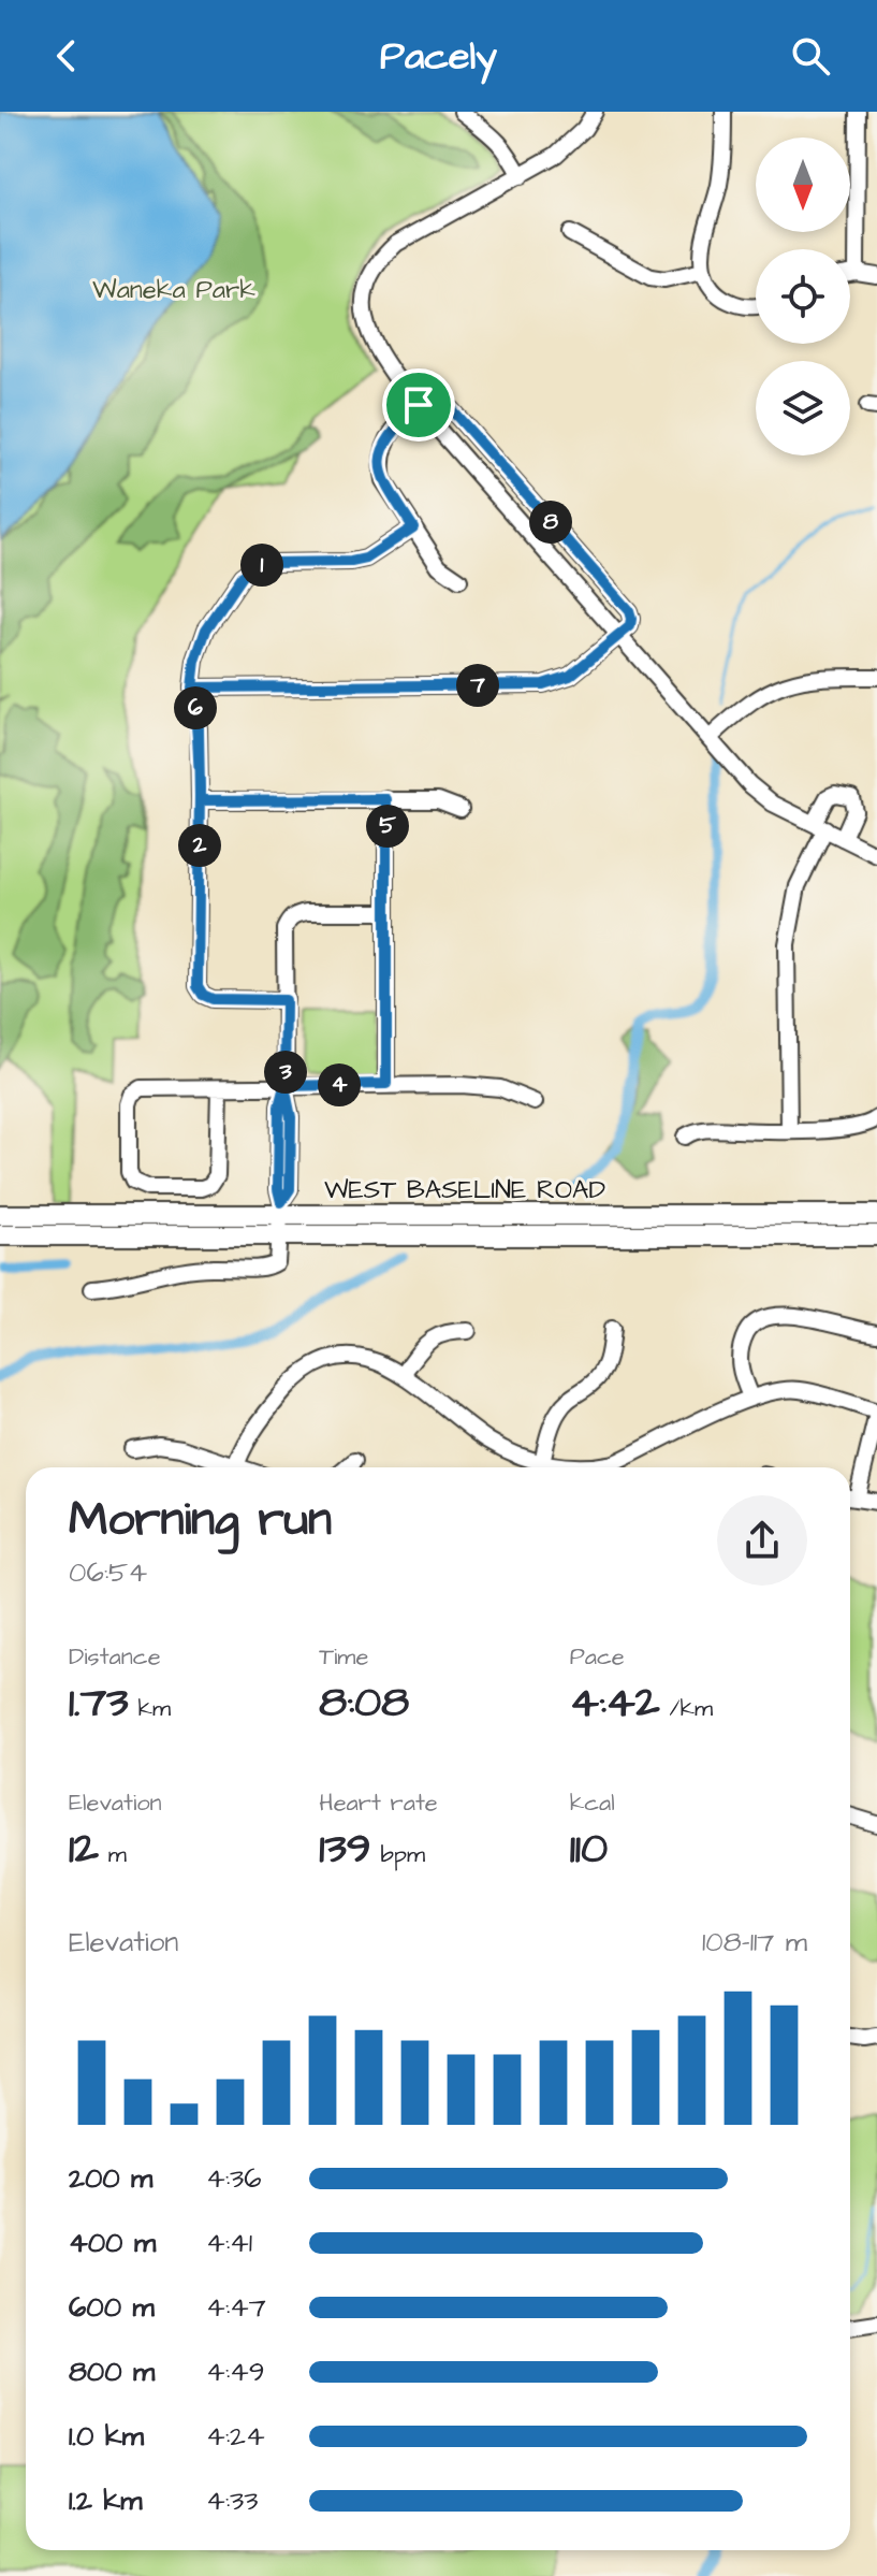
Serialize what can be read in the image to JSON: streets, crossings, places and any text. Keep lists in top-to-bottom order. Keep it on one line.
{"streets":{"main road":["WEST BASELINE ROAD"]},"parks":["Waneka Park"],"north":"bottom","page":{"header":"Pacely","pins":["8","1","7","6","5","2","3","4"],"heading":["Morning run","06:54"],"stats":[["Distance","1.73 km"],["Time","8:08"],["Pace","4:42 /km"],["Elevation","12 m"],["Heart rate","139 bpm"],["kcal","110"]],"chart":["Elevation","108–117 m"],"list":[{"name":"200 m","note":"4:36"},{"name":"400 m","note":"4:41"},{"name":"600 m","note":"4:47"},{"name":"800 m","note":"4:49"},{"name":"1.0 km","note":"4:24"},{"name":"1.2 km","note":"4:33"}]}}
